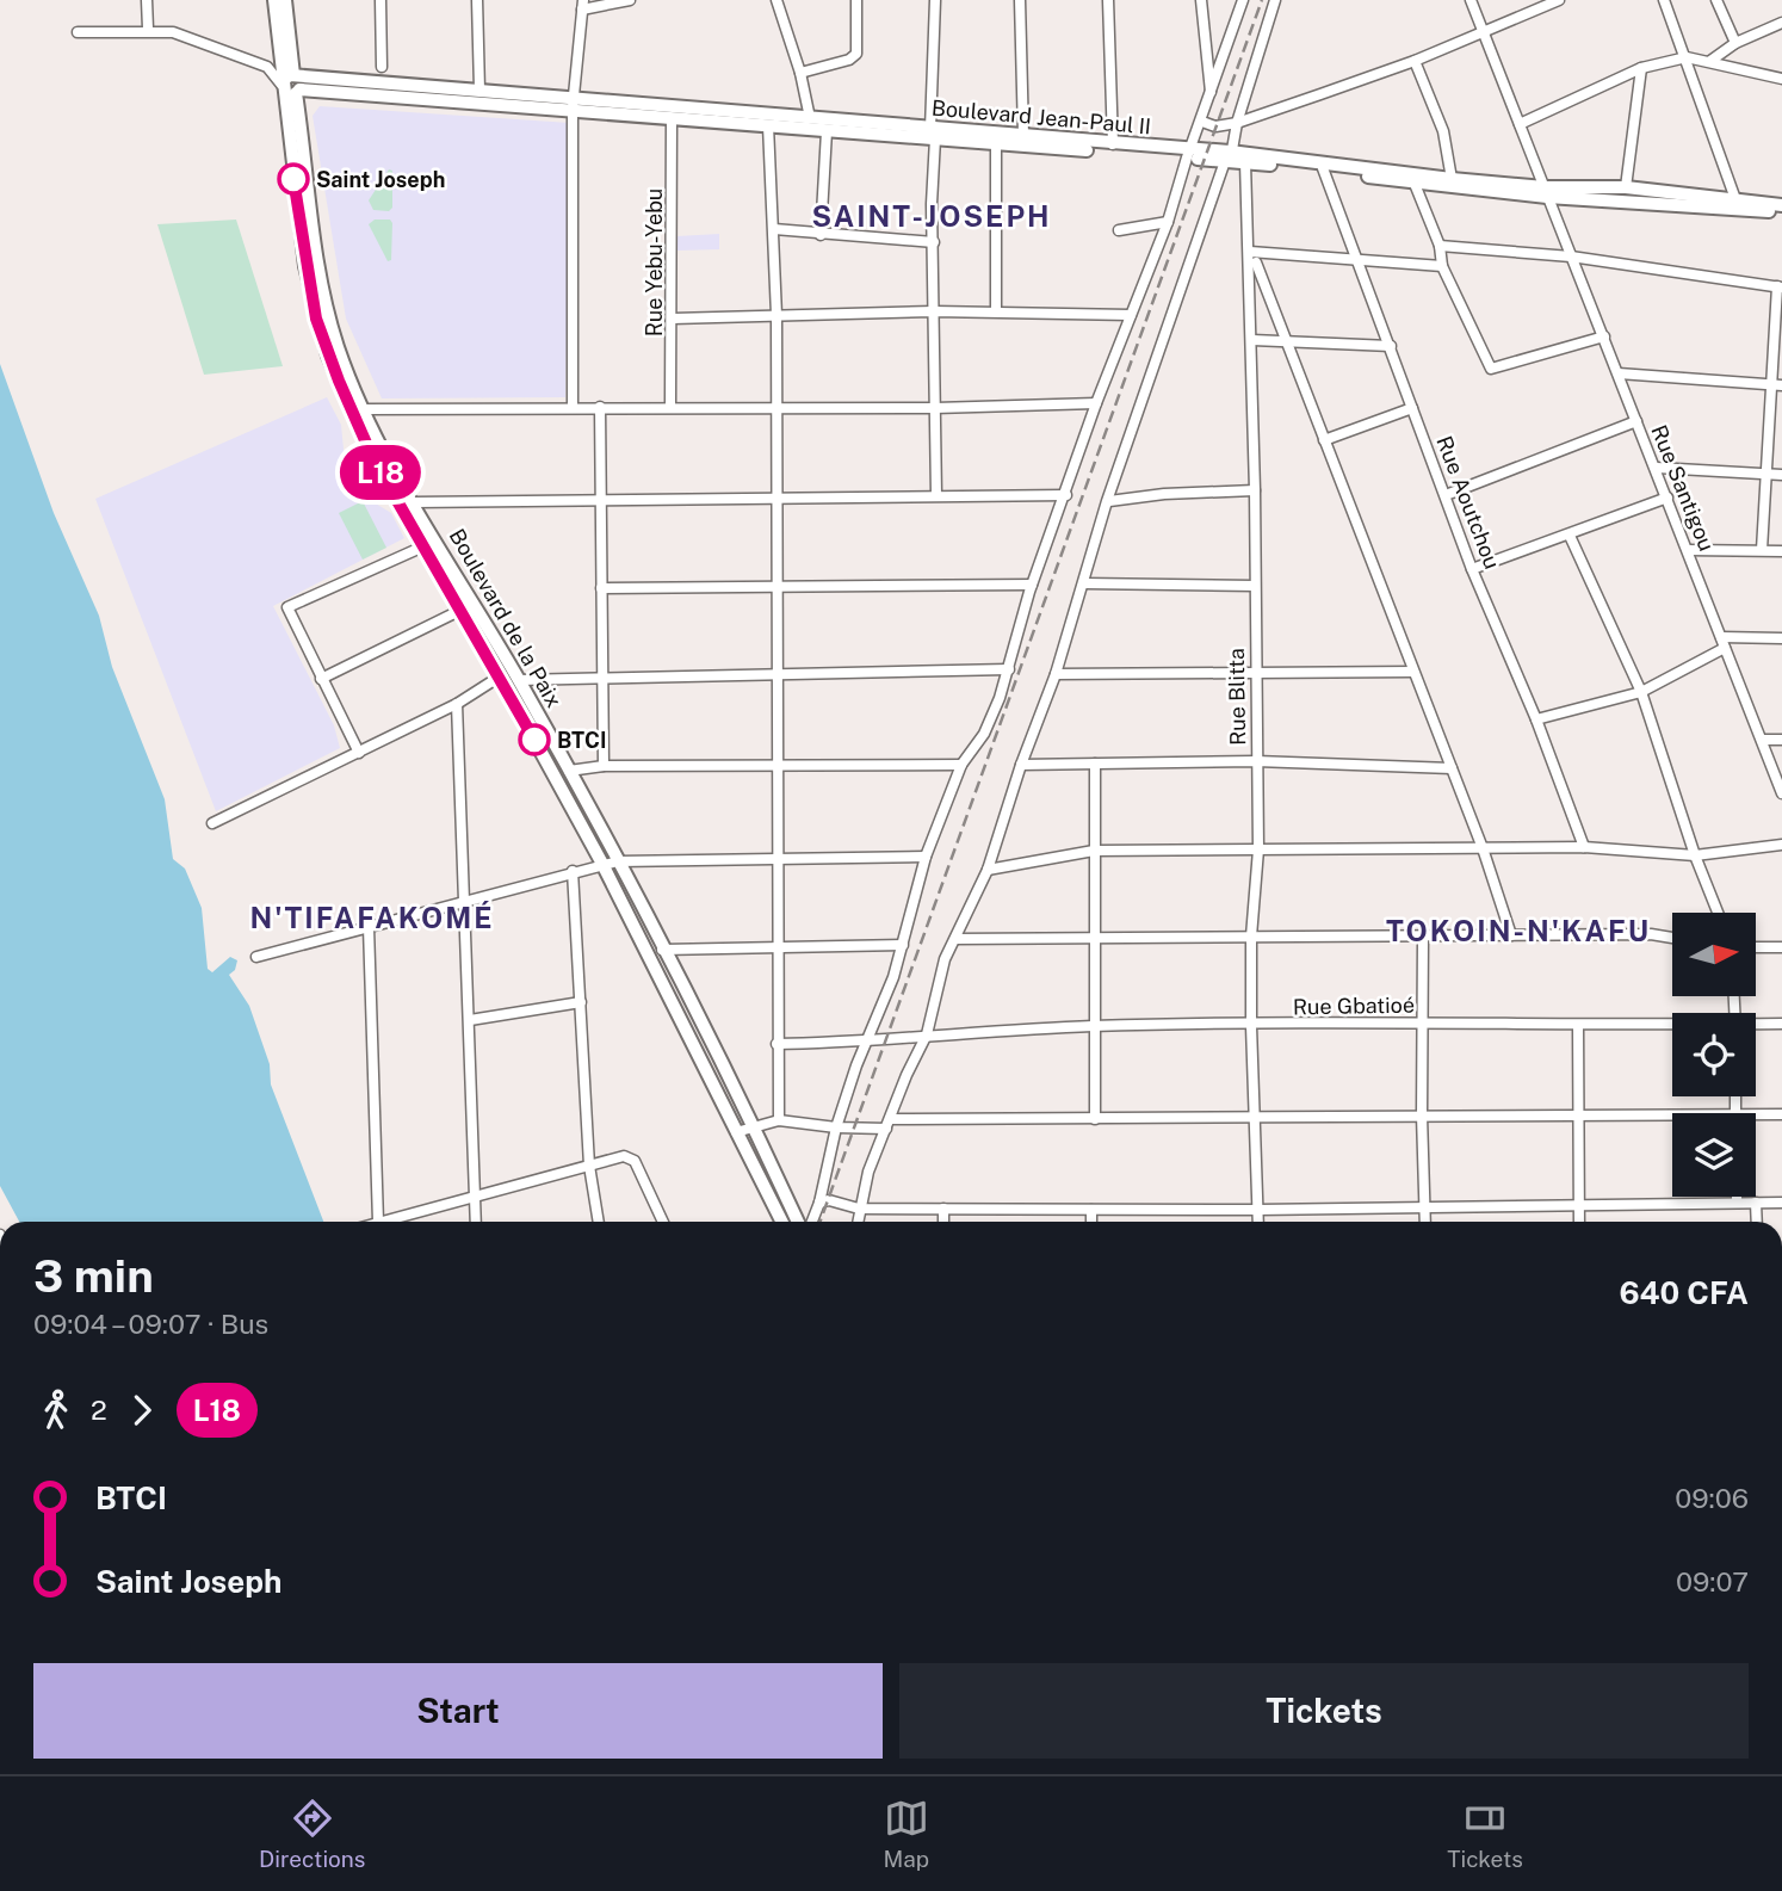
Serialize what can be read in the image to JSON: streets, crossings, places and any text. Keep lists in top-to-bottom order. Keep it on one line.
{"streets":{"main road":["Boulevard Jean-Paul II","Boulevard de la Paix"],"street":["Rue Yebu-Yebu","Rue Santigou","Rue Aoutchou","Rue Blitta","Rue Gbatioé"]},"crossings":[["Boulevard Jean-Paul II","Rue Yebu-Yebu"],["Boulevard Jean-Paul II","Rue Santigou"],["Boulevard Jean-Paul II","Rue Aoutchou"],["Boulevard Jean-Paul II","Boulevard de la Paix"],["Boulevard Jean-Paul II","Rue Blitta"],["Rue Blitta","Rue Gbatioé"]],"districts":["SAINT-JOSEPH","N'TIFAFAKOMÉ","TOKOIN-N'KAFU"],"places":["Saint Joseph","BTCI"],"lines":["bus line L18"],"north":"right","page":{"on_map":"L18","heading":["3 min","09:04 – 09:07 · Bus","640 CFA"],"legs":["2","L18"],"list":[{"name":"BTCI","value":"09:06"},{"name":"Saint Joseph","value":"09:07"}],"buttons":["Start","Tickets"],"tabs":["Directions","Map","Tickets"]}}
